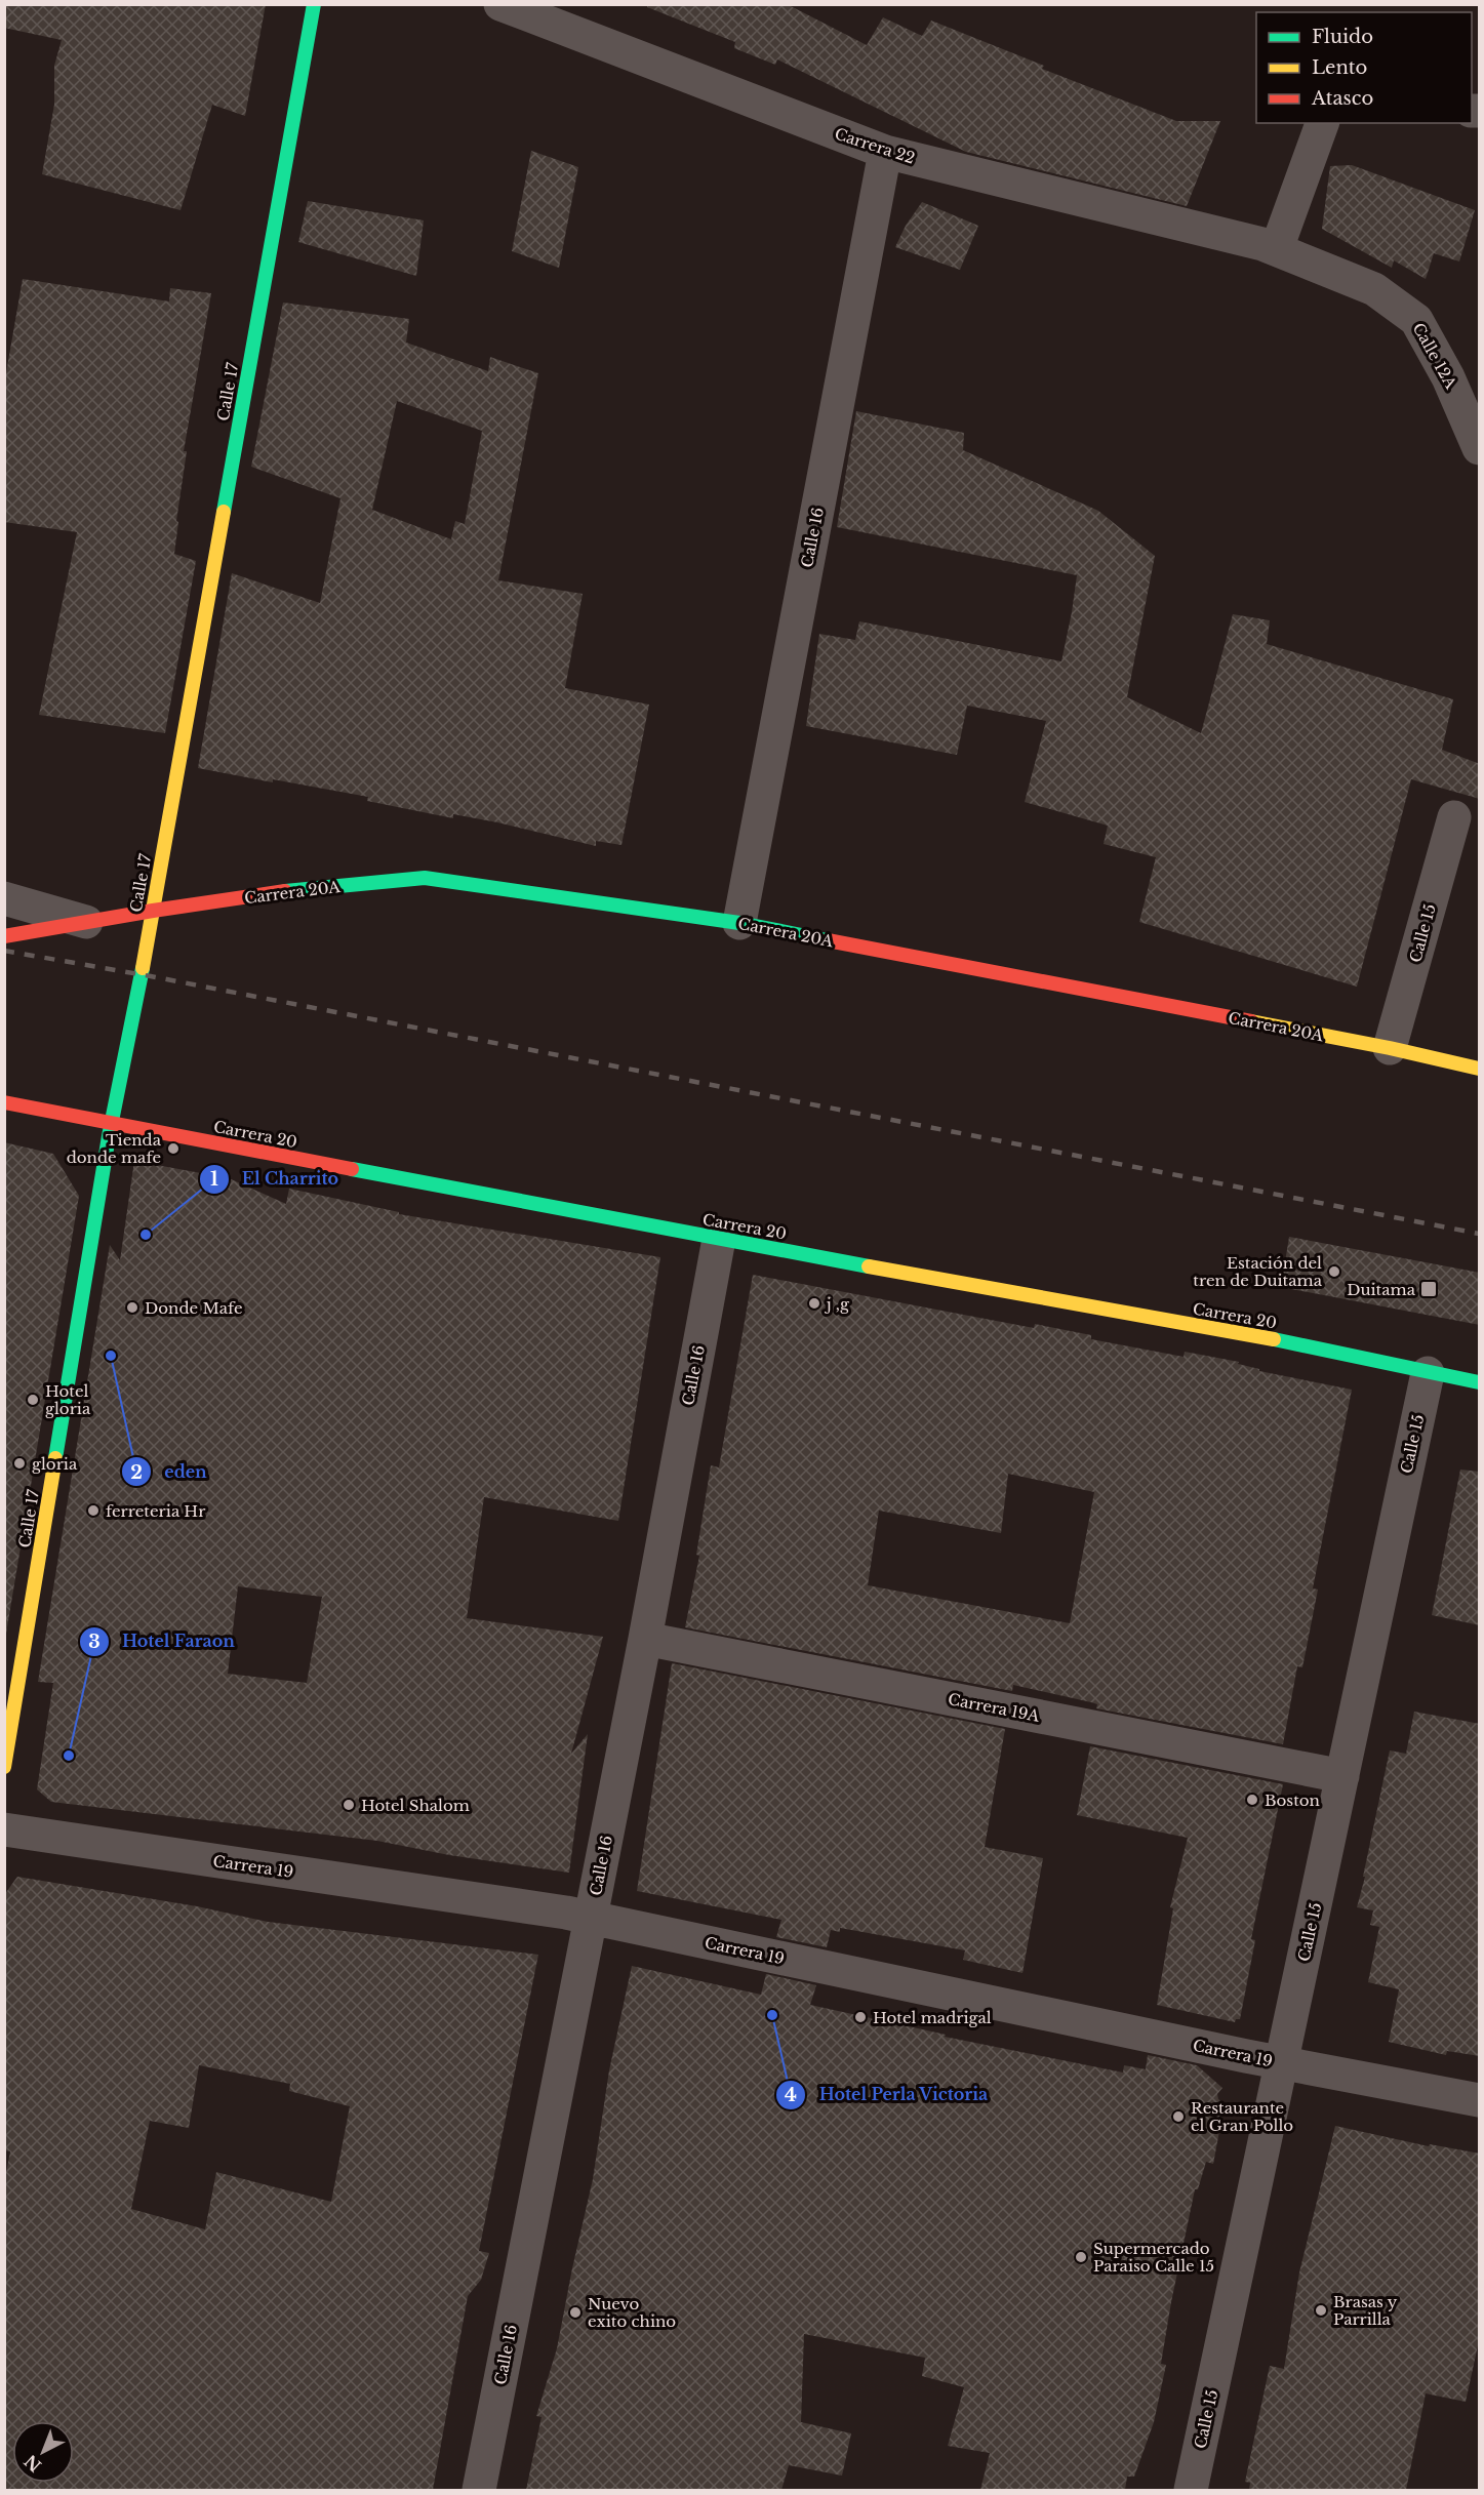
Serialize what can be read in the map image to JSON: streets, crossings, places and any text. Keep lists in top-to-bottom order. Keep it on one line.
{"streets":{"street":["Carrera 22","Calle 12A","Calle 17","Calle 16","Carrera 20A","Calle 15","Carrera 20","Carrera 19A","Carrera 19"]},"crossings":[["Carrera 22","Calle 12A"],["Carrera 22","Calle 16"],["Calle 17","Carrera 20A"],["Calle 17","Carrera 20"],["Calle 16","Carrera 20A"],["Calle 16","Carrera 20"],["Calle 16","Carrera 19A"],["Calle 16","Carrera 19"],["Carrera 20A","Calle 15"],["Calle 15","Carrera 20"],["Calle 15","Carrera 19A"],["Calle 15","Carrera 19"]],"places":{"other":["Tienda donde mafe","El Charrito","Estación del tren de Duitama","j ,g","Donde Mafe","eden","Hotel gloria","gloria","ferreteria Hr","Hotel Faraon","Boston","Hotel Shalom","Hotel Perla Victoria","Hotel madrigal","Restaurante el Gran Pollo","Supermercado Paraiso Calle 15","Brasas y Parrilla","Nuevo exito chino"],"transit":["Duitama"]},"legend":["Fluido","Lento","Atasco"],"north":"bottom left"}
